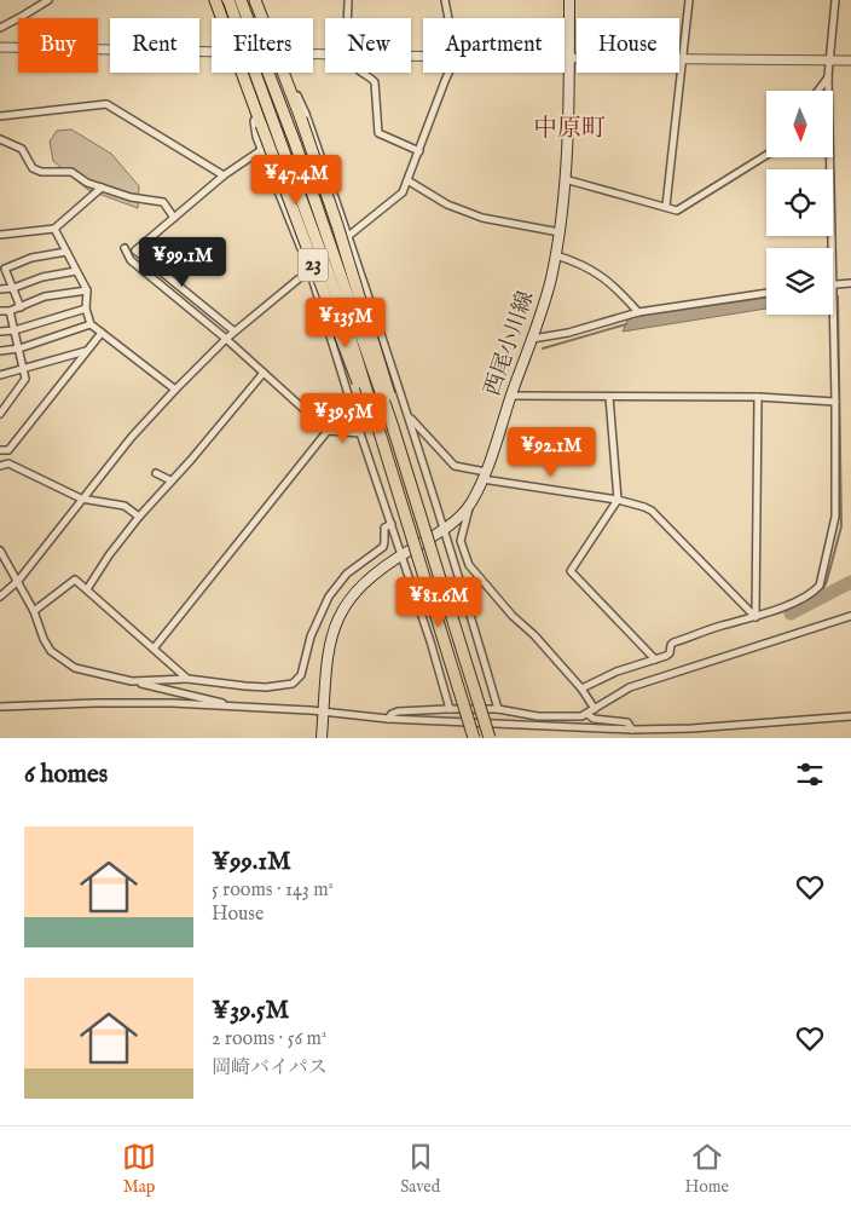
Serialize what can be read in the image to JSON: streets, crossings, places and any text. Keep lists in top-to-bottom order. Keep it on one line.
{"streets":{"highway":["23"],"main road":["西尾小川線"]},"districts":["中原町"],"north":"bottom","page":{"chip":["Buy","Rent","Filters","New","Apartment","House"],"price":["¥47.4M","¥99.1M","¥135M","¥39.5M","¥92.1M","¥81.6M"],"heading":"6 homes","list":[{"name":"¥99.1M","note":"5 rooms · 143 m² · House"},{"name":"¥39.5M","note":"2 rooms · 56 m² · 岡崎バイパス"}],"tabs":["Map","Saved","Home"]}}
